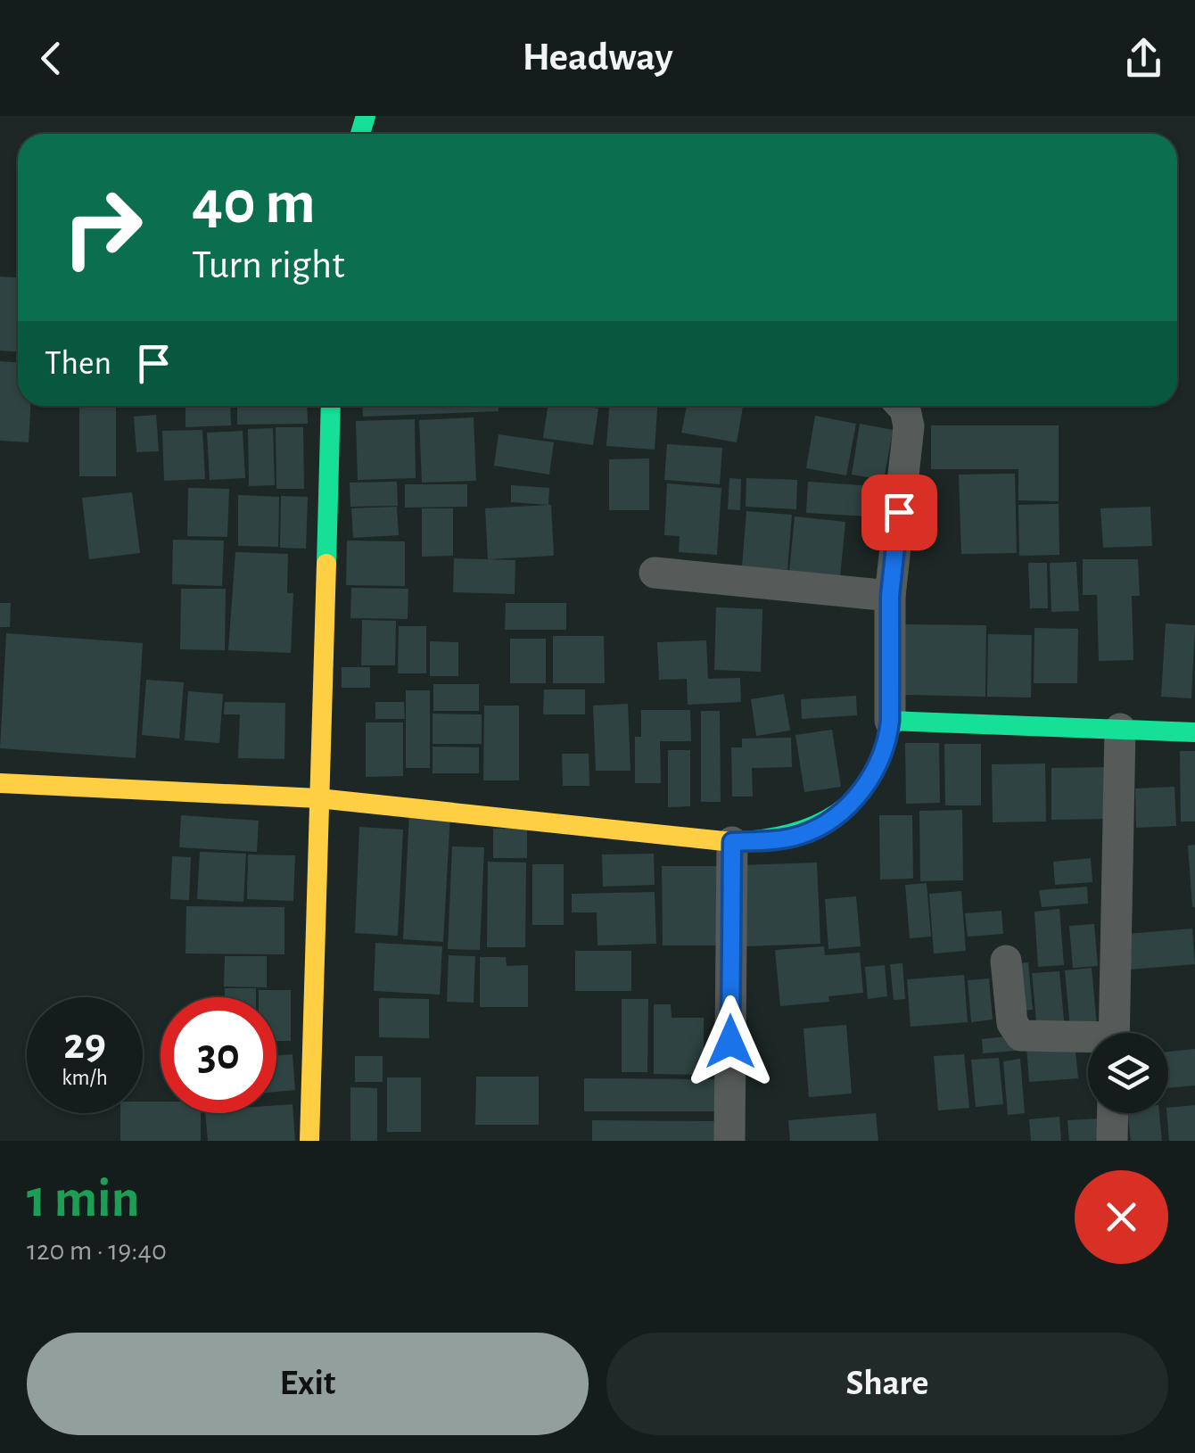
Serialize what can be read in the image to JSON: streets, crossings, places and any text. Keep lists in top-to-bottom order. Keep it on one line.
{"page":{"header":"Headway","turn":["40 m","Turn right"],"then":"Then","speed":"29 km/h","limit":"30","heading":["1 min","120 m · 19:40"],"buttons":["Exit","Share"]}}
